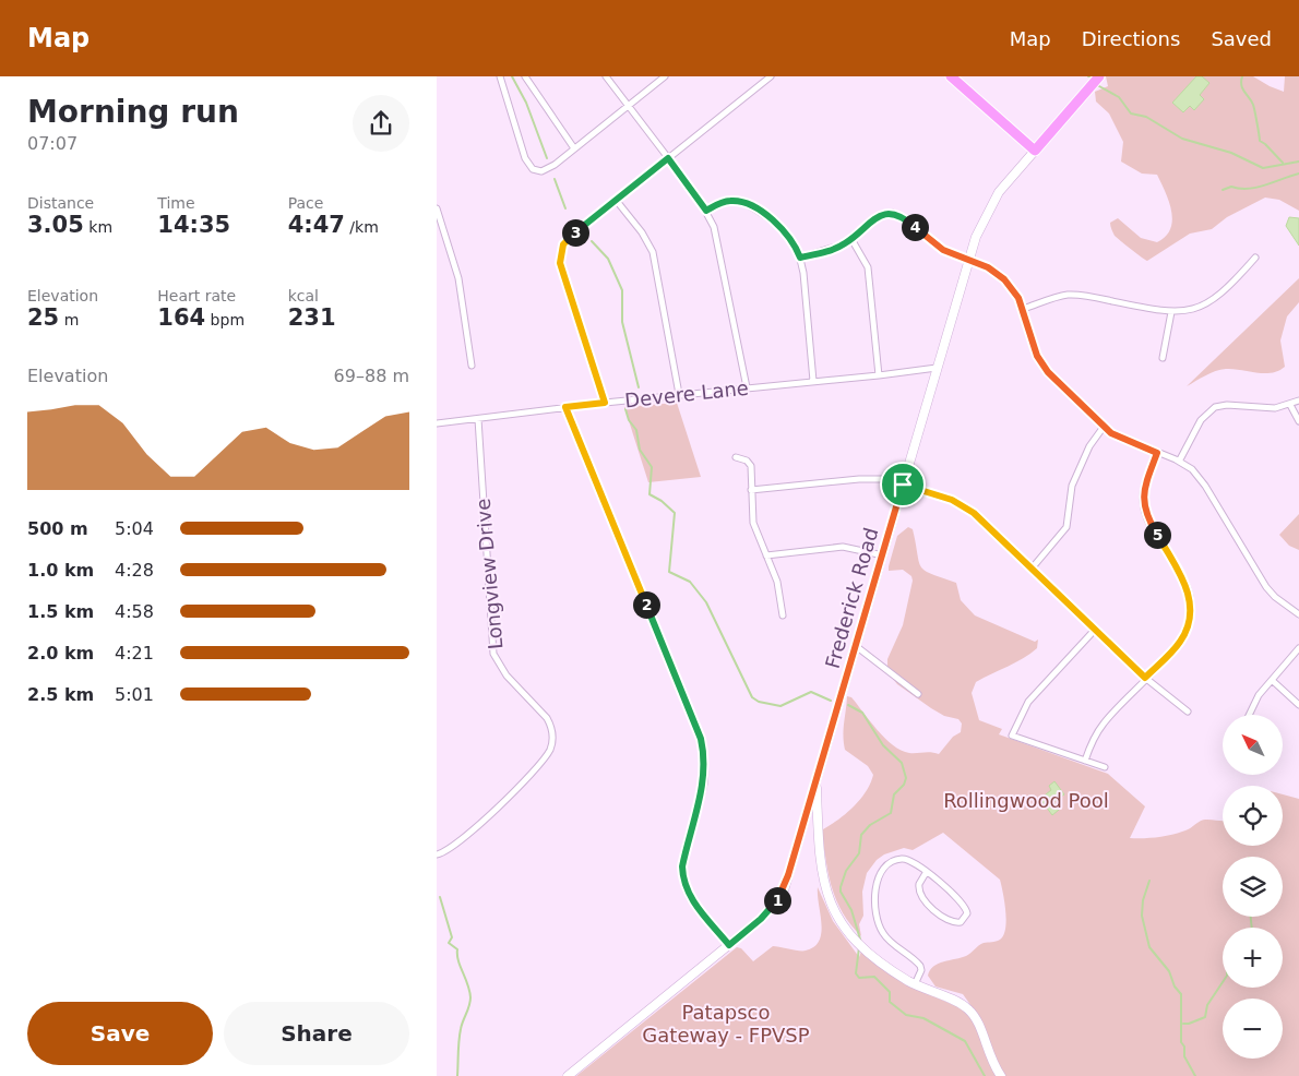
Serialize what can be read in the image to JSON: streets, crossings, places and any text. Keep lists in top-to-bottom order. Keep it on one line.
{"streets":{"main road":["Frederick Road"],"street":["Devere Lane","Longview Drive"]},"crossings":[["Devere Lane","Longview Drive"],["Devere Lane","Frederick Road"]],"parks":["Rollingwood Pool","Patapsco Gateway - FPVSP"],"north":"top left","page":{"header":"Map","nav":["Map","Directions","Saved"],"heading":["Morning run","07:07"],"stats":[["Distance","3.05 km"],["Time","14:35"],["Pace","4:47 /km"],["Elevation","25 m"],["Heart rate","164 bpm"],["kcal","231"]],"pins":["4","3","5","2","1"],"chart":["Elevation","69–88 m"],"list":[{"name":"500 m","note":"5:04"},{"name":"1.0 km","note":"4:28"},{"name":"1.5 km","note":"4:58"},{"name":"2.0 km","note":"4:21"},{"name":"2.5 km","note":"5:01"}],"map_buttons":["+","−"],"buttons":["Save","Share"]}}
